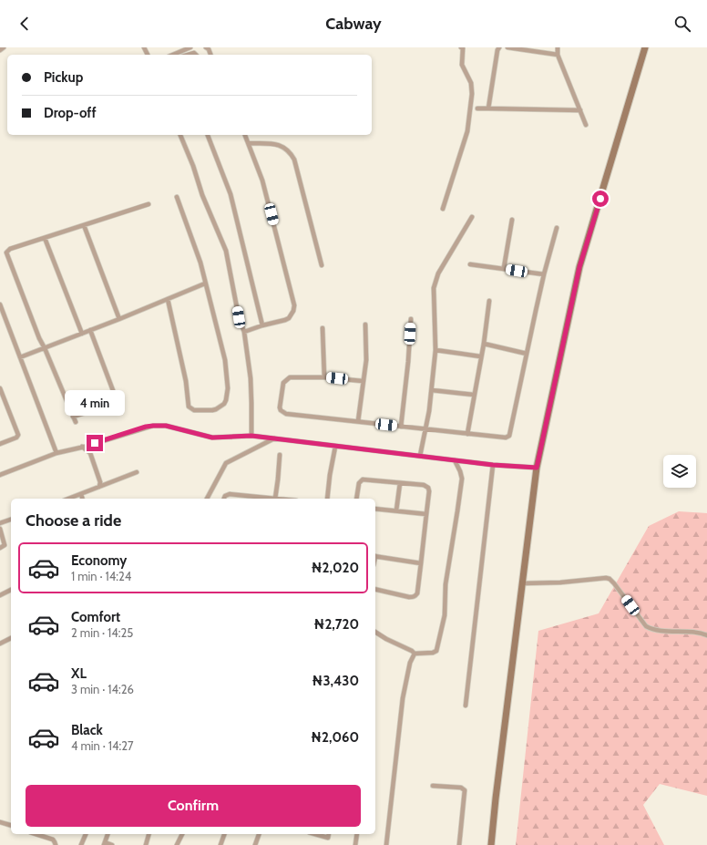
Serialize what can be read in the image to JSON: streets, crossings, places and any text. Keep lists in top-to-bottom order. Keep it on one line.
{"page":{"header":"Cabway","banner":["Pickup","Drop-off"],"bubble":"4 min","heading":"Choose a ride","list":[{"name":"Economy","note":"1 min · 14:24","value":"₦2,020"},{"name":"Comfort","note":"2 min · 14:25","value":"₦2,720"},{"name":"XL","note":"3 min · 14:26","value":"₦3,430"},{"name":"Black","note":"4 min · 14:27","value":"₦2,060"}],"buttons":"Confirm"}}
